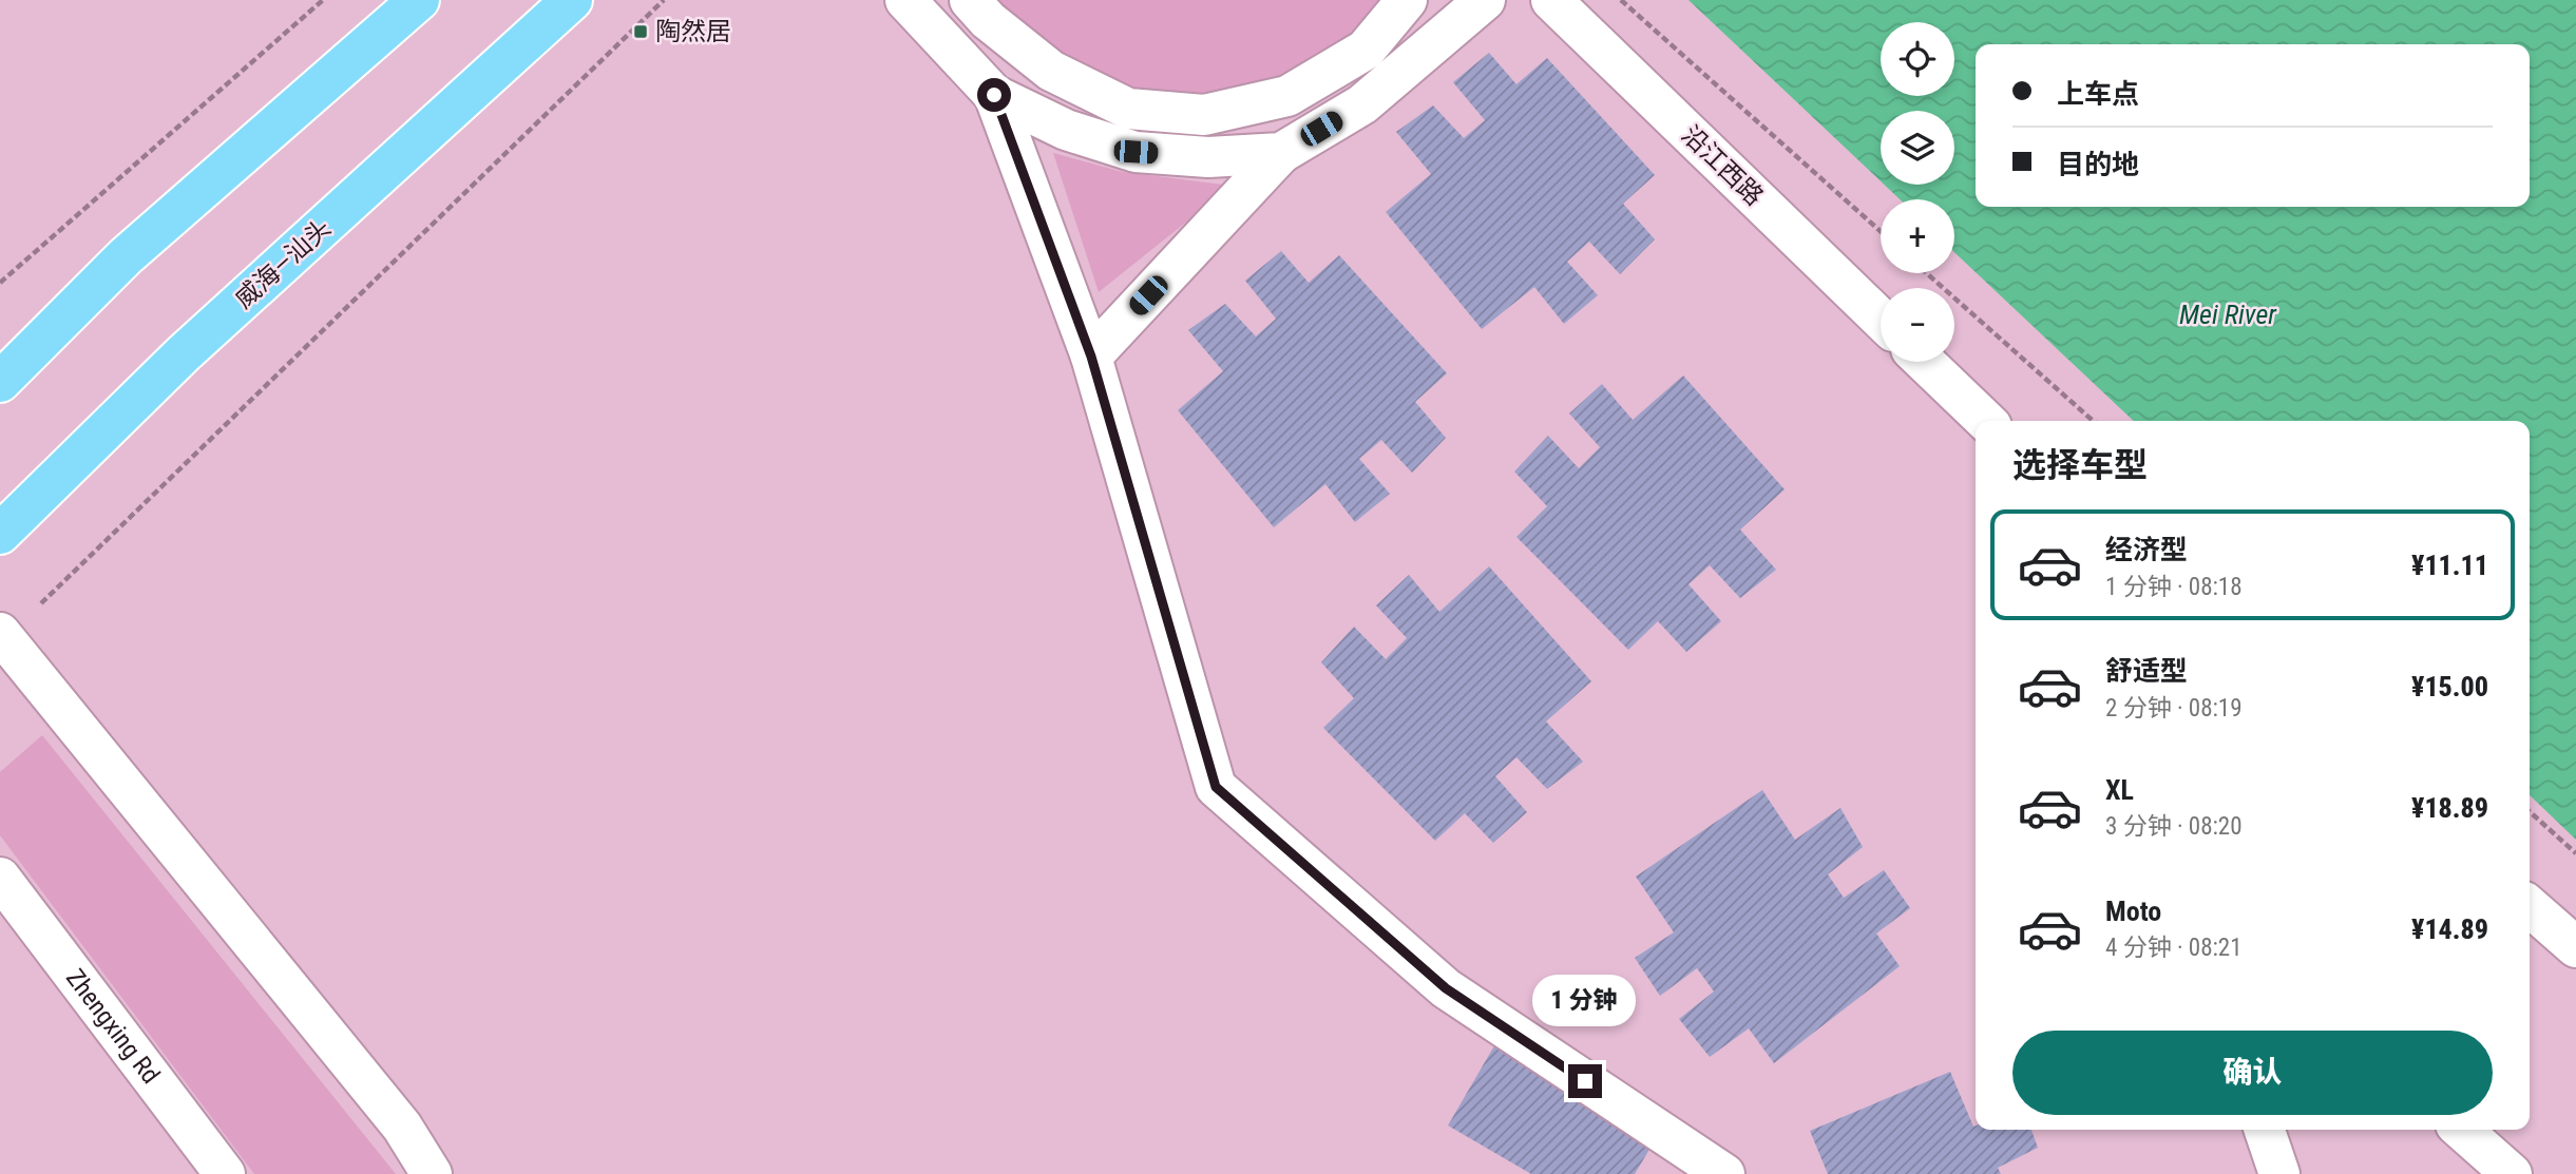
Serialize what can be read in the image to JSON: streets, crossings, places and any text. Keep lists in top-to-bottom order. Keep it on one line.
{"streets":{"highway":["威海—汕头"],"street":["沿江西路","Zhengxing Rd"]},"water":["Mei River"],"places":{"transit":["陶然居"]},"page":{"map_buttons":["+","−"],"banner":["上车点","目的地"],"heading":"选择车型","list":[{"name":"经济型","note":"1 分钟 · 08:18","value":"¥11.11"},{"name":"舒适型","note":"2 分钟 · 08:19","value":"¥15.00"},{"name":"XL","note":"3 分钟 · 08:20","value":"¥18.89"},{"name":"Moto","note":"4 分钟 · 08:21","value":"¥14.89"}],"bubble":"1 分钟","buttons":"确认"}}
